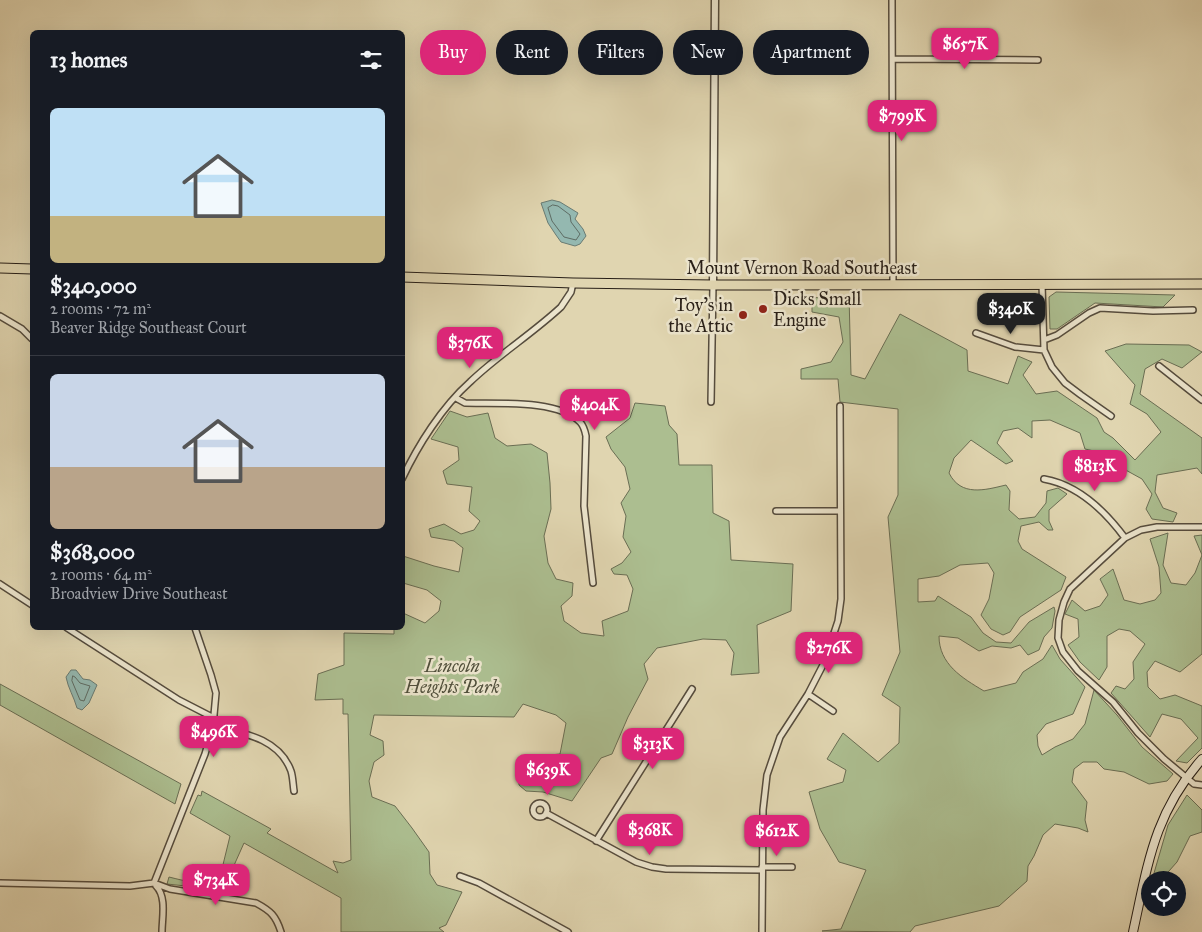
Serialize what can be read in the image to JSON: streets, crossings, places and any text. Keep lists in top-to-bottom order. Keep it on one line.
{"streets":{"main road":["Mount Vernon Road Southeast"]},"parks":["Lincoln Heights Park"],"places":["Dicks Small Engine","Toy's in the Attic"],"page":{"price":["$657K","$799K","$340K","$376K","$404K","$813K","$276K","$496K","$313K","$639K","$368K","$612K","$734K"],"chip":["Buy","Rent","Filters","New","Apartment"],"heading":"13 homes","list":[{"name":"$340,000","note":"2 rooms · 72 m² · Beaver Ridge Southeast Court"},{"name":"$368,000","note":"2 rooms · 64 m² · Broadview Drive Southeast"}]}}
